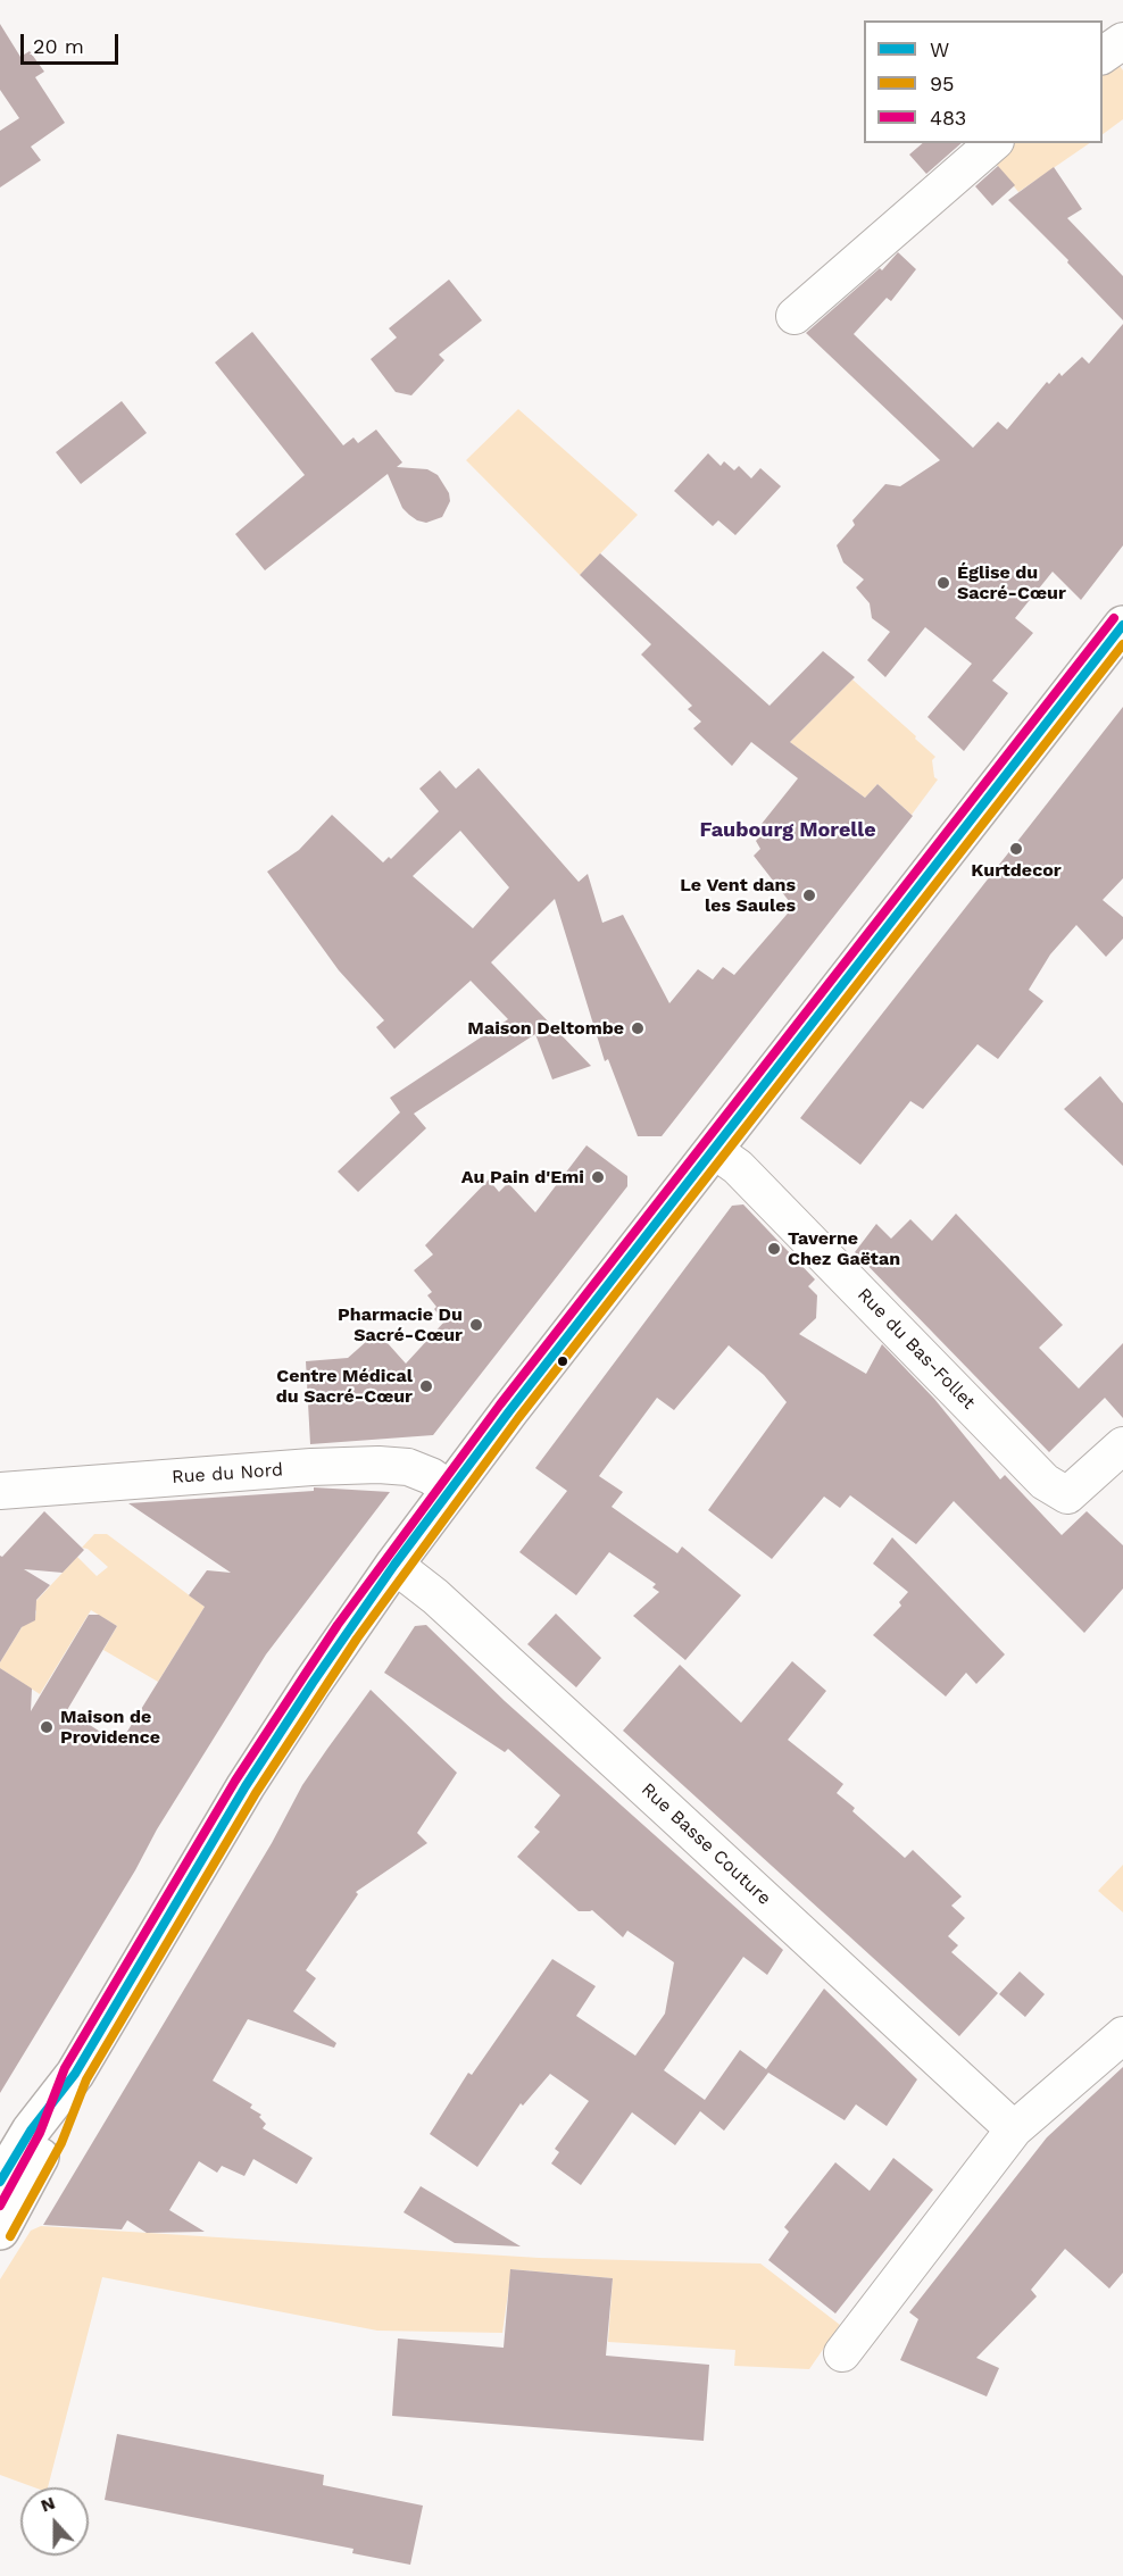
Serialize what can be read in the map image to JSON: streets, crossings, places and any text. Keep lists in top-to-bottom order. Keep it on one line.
{"streets":{"street":["Rue du Bas-Follet","Rue du Nord","Rue Basse Couture"]},"districts":["Faubourg Morelle"],"places":["Église du Sacré-Cœur","Kurtdecor","Le Vent dans les Saules","Maison Deltombe","Au Pain d'Emi","Taverne Chez Gaëtan","Pharmacie Du Sacré-Cœur","Centre Médical du Sacré-Cœur","Maison de Providence"],"lines":["transit line 483","transit line W","transit line 95"],"legend":["W","95","483"],"scale_bar":"20 m","north":"top"}
